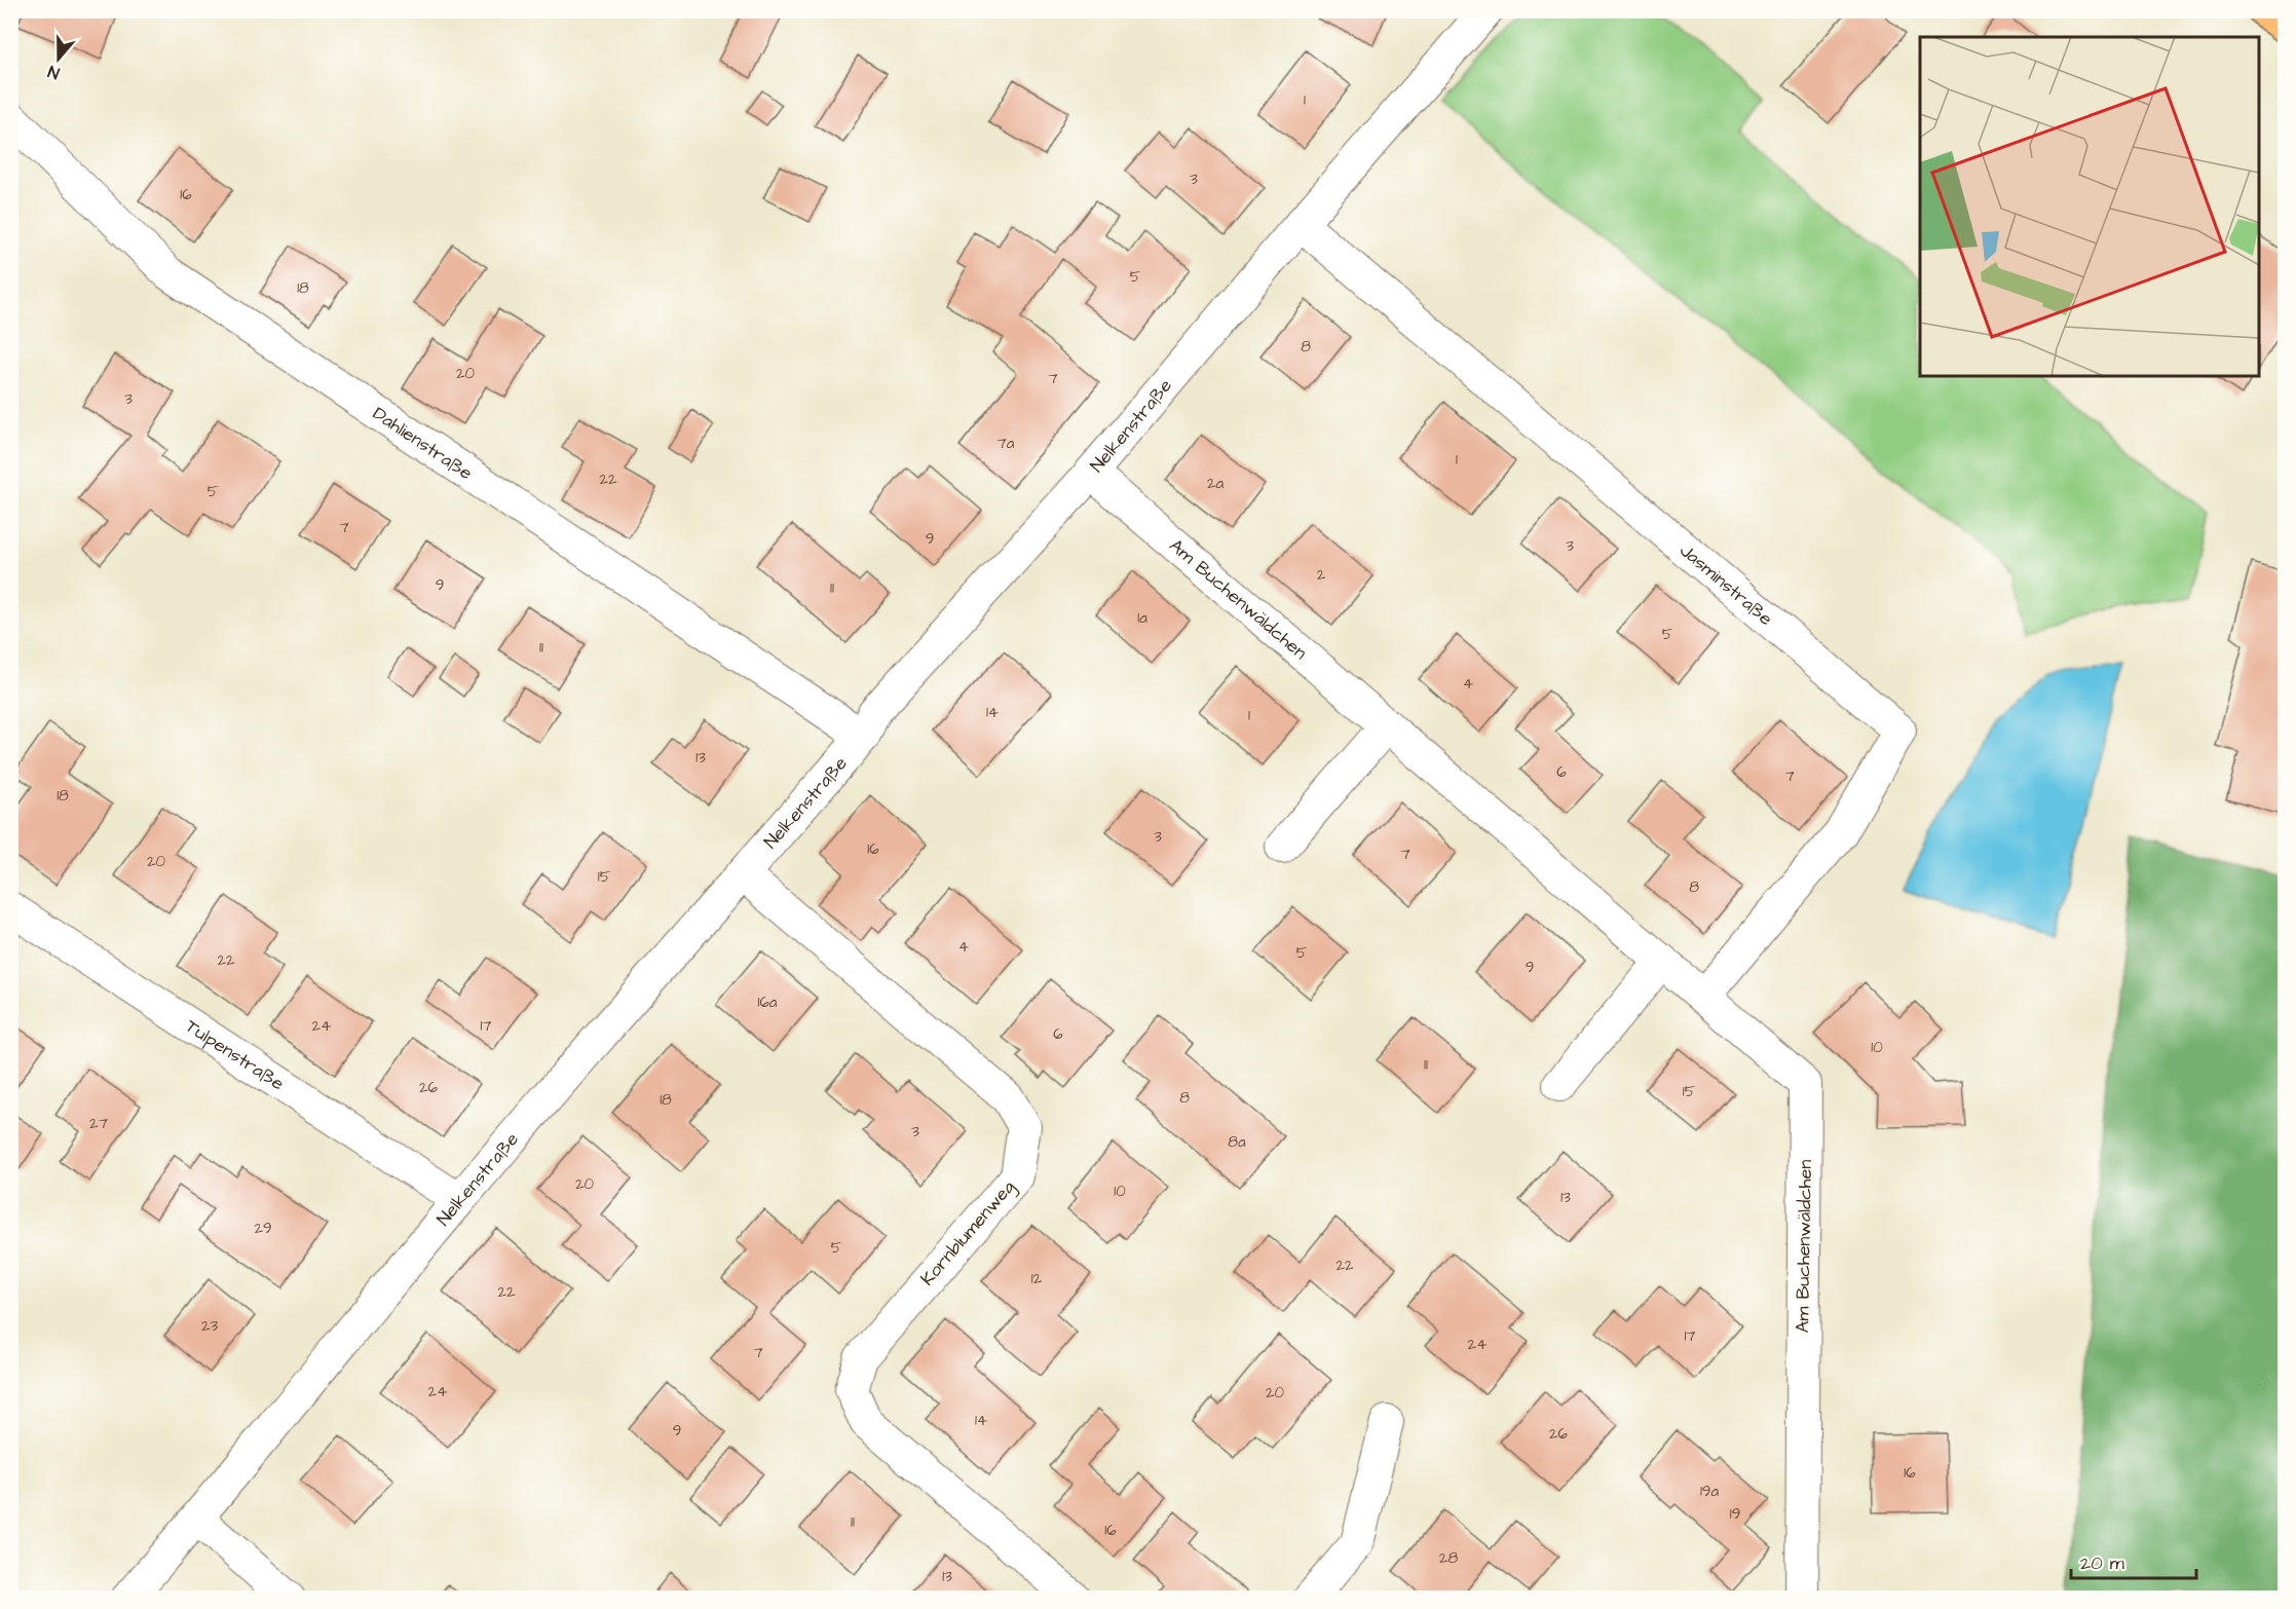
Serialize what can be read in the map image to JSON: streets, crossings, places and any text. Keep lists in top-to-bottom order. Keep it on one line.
{"streets":{"street":["Nelkenstraße","Dahlienstraße","Jasminstraße","Am Buchenwäldchen","Tulpenstraße","Kornblumenweg"]},"crossings":[["Nelkenstraße","Dahlienstraße"],["Nelkenstraße","Jasminstraße"],["Nelkenstraße","Am Buchenwäldchen"],["Nelkenstraße","Tulpenstraße"],["Nelkenstraße","Kornblumenweg"],["Jasminstraße","Am Buchenwäldchen"]],"house_numbers":["1","3","16","5","18","8","20","7","3","7a","1","22","2a","5","7","9","3","2","9","11","1a","5","11","4","14","1","13","6","7","18","3","16","7","20","15","8","4","5","22","9","16a","24","17","6","10","11","26","15","8","18","27","3","8a","20","10","13","29","5","22","12","22","23","17","24","7","24","20","14","9","26","16","19a","19","11","16","28","13"],"scale_bar":"20 m","north":"bottom"}
